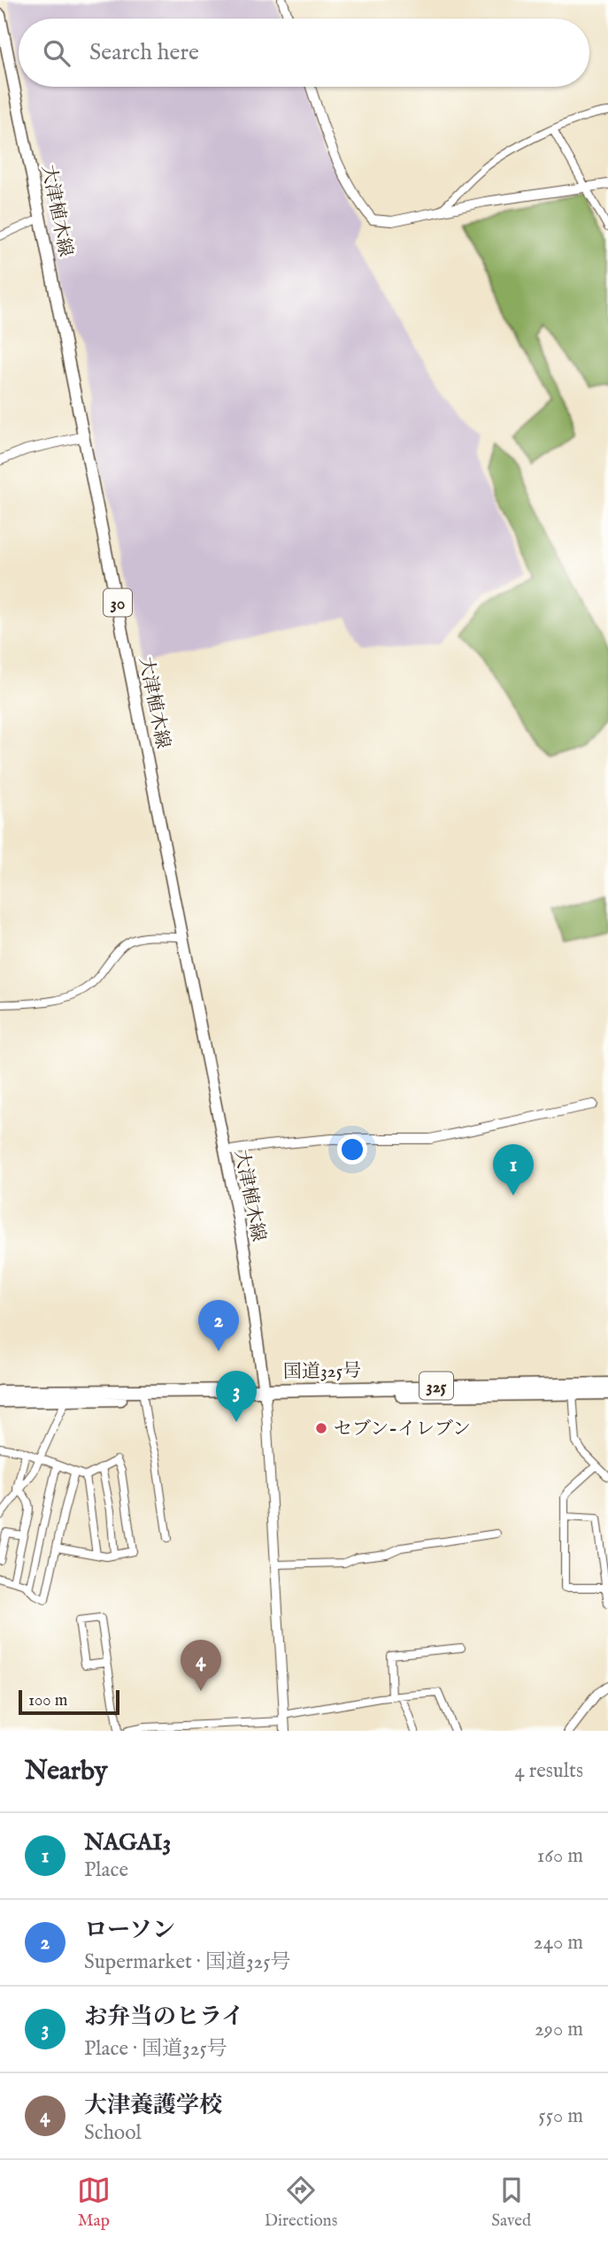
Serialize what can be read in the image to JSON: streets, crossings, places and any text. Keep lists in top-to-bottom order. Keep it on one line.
{"streets":{"highway":["国道325号","325"],"main road":["大津植木線","30"]},"crossings":[["大津植木線","国道325号"]],"places":["セブン-イレブン"],"scale_bar":"100 m","page":{"search":"Search here","pins":["1","2","3","4"],"scale":"100 m","heading":["Nearby","4 results"],"list":[{"mark":"1","name":"NAGAI3","note":"Place","value":"160 m"},{"mark":"2","name":"ローソン","note":"Supermarket · 国道325号","value":"240 m"},{"mark":"3","name":"お弁当のヒライ","note":"Place · 国道325号","value":"290 m"},{"mark":"4","name":"大津養護学校","note":"School","value":"550 m"}],"nav":["Map","Directions","Saved"]}}
